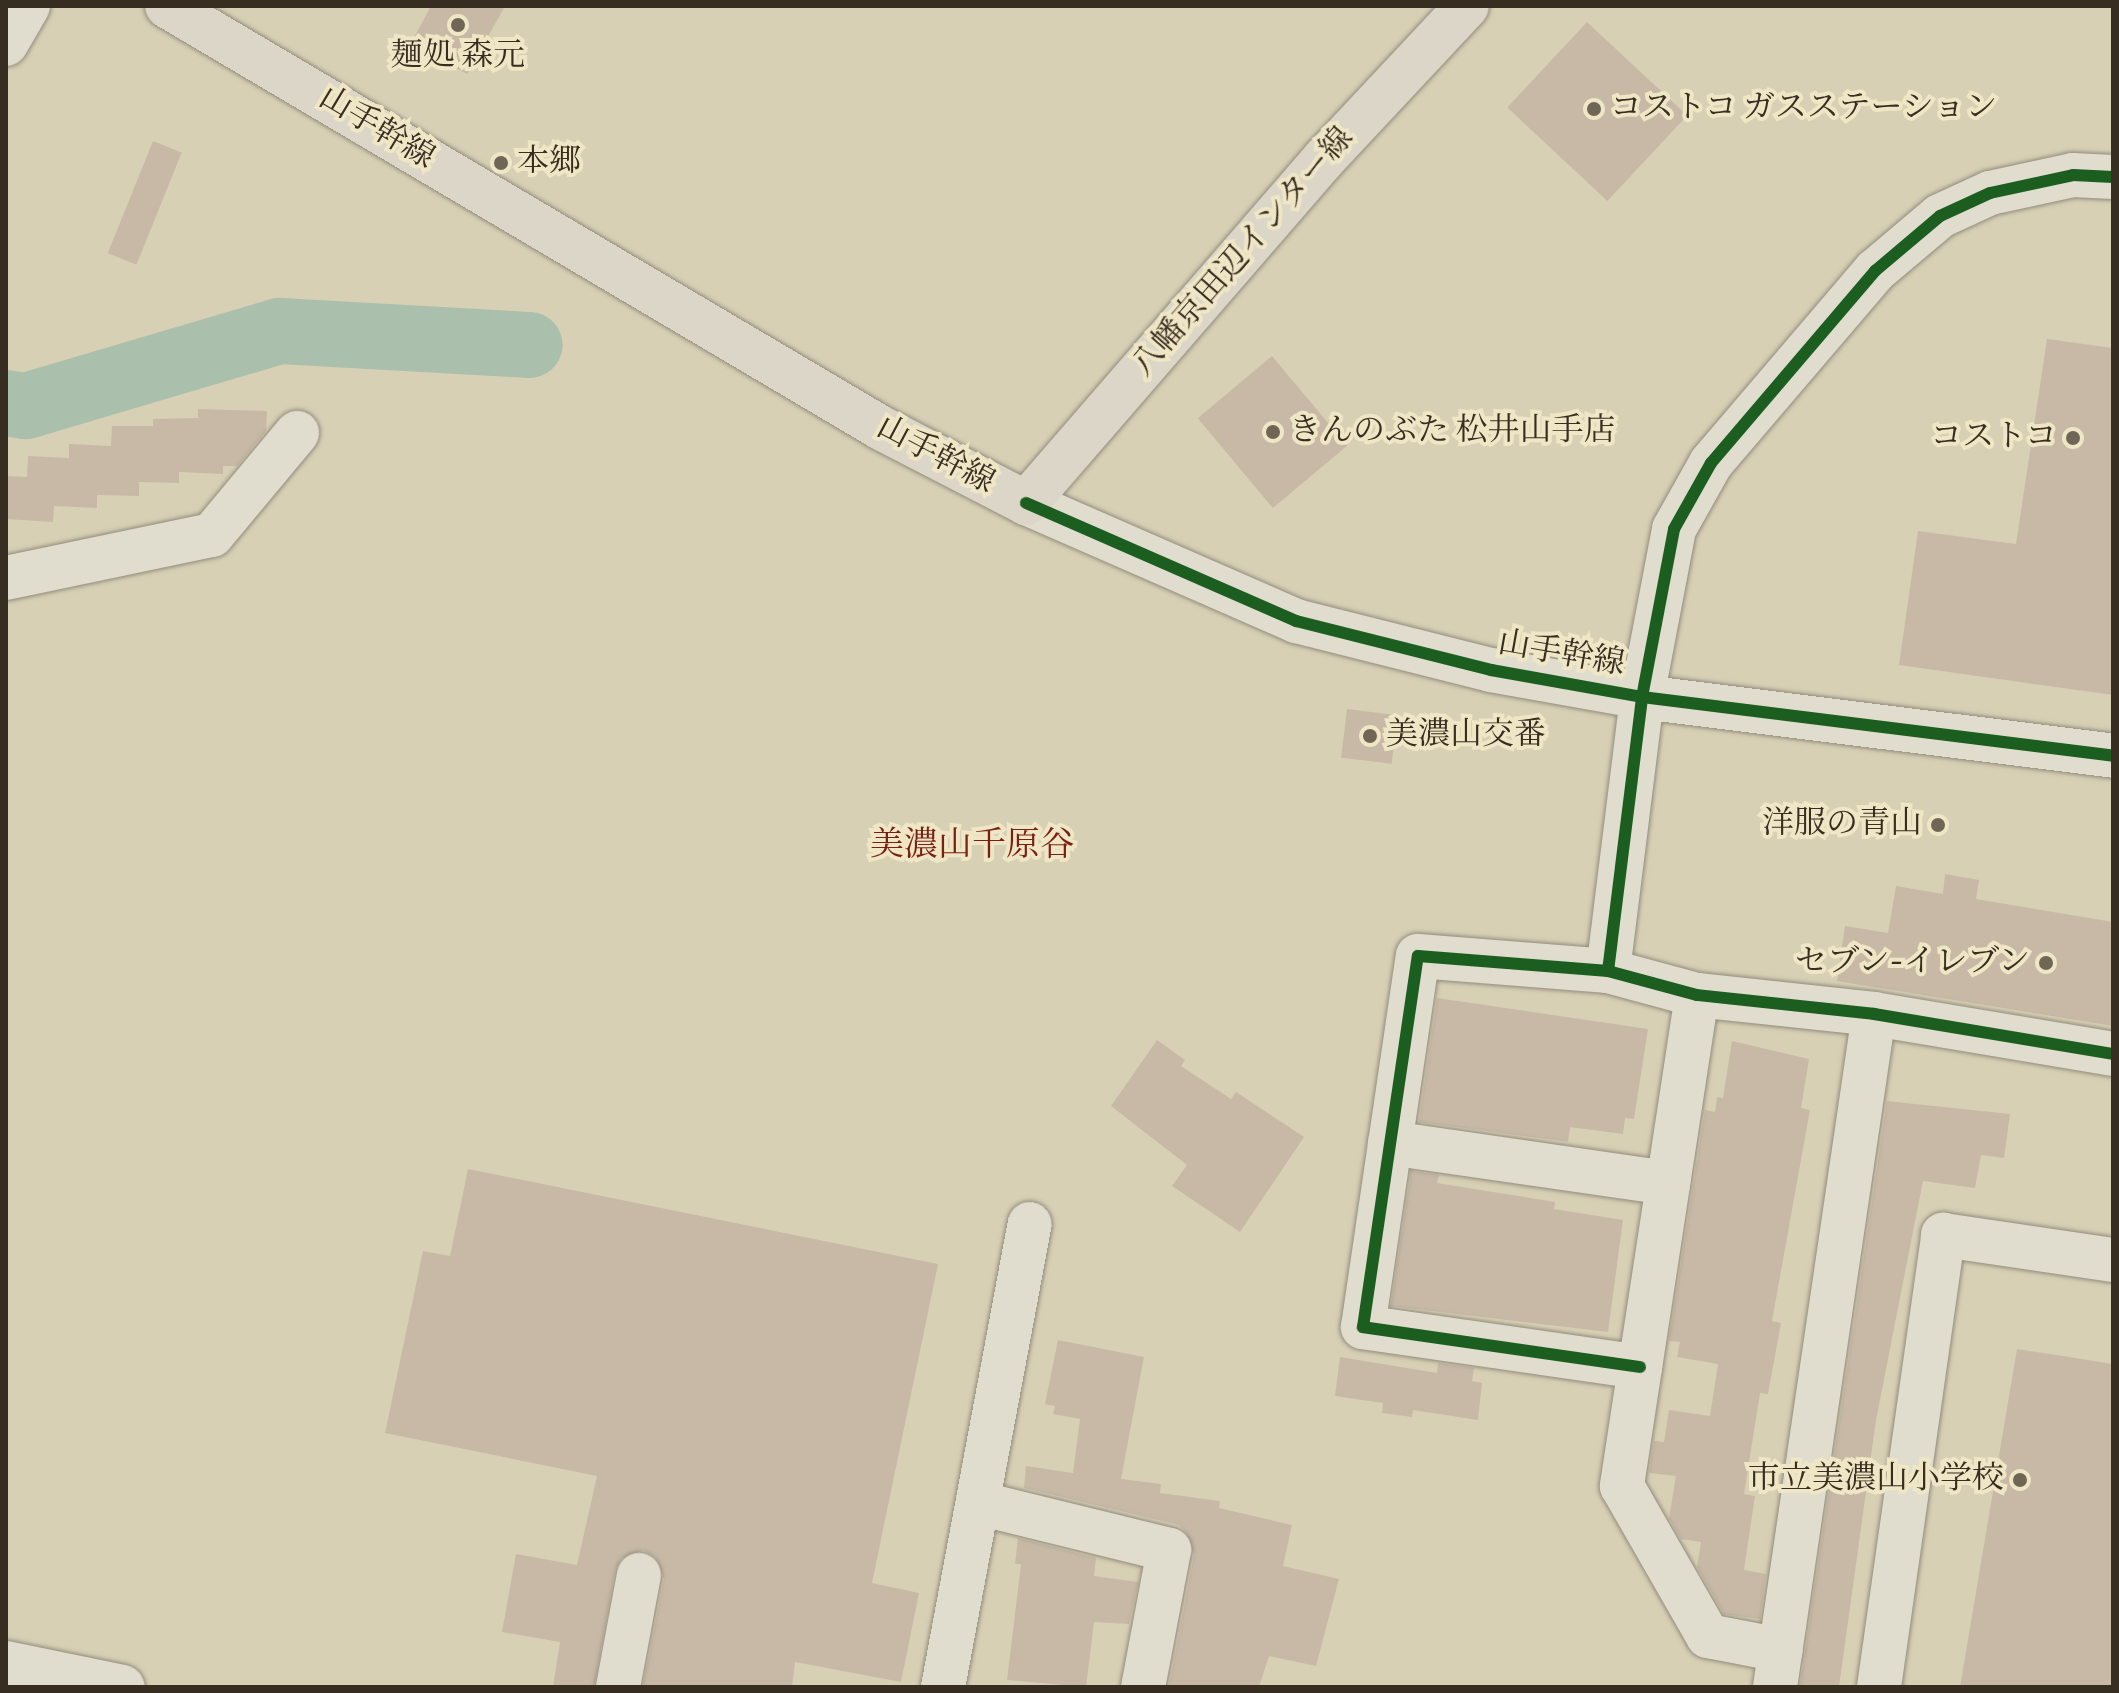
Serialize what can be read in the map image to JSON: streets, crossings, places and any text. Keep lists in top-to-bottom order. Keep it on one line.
{"streets":{"main road":["山手幹線","八幡京田辺インター線"]},"crossings":[["山手幹線","八幡京田辺インター線"]],"districts":["美濃山千原谷"],"places":["麺処 森元","コストコ ガスステーション","本郷","きんのぶた 松井山手店","コストコ","美濃山交番","洋服の青山","セブン-イレブン","市立美濃山小学校"]}
